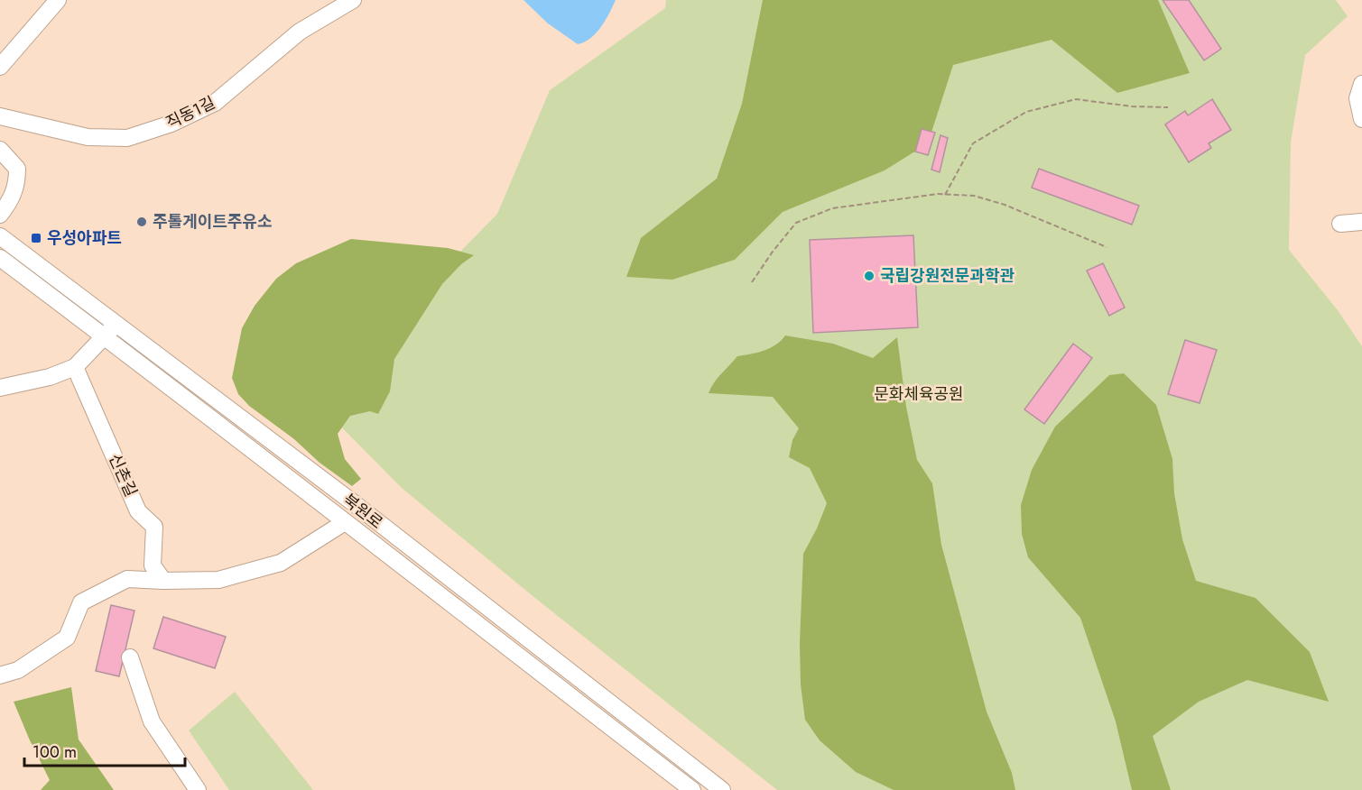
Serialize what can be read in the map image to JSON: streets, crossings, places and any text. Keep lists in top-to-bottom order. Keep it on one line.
{"streets":{"street":["직동1길","신촌길","북원로"]},"parks":["문화체육공원"],"places":{"other":["주톨게이트주유소","국립강원전문과학관"],"transit":["우성아파트"]},"scale_bar":"100 m"}
